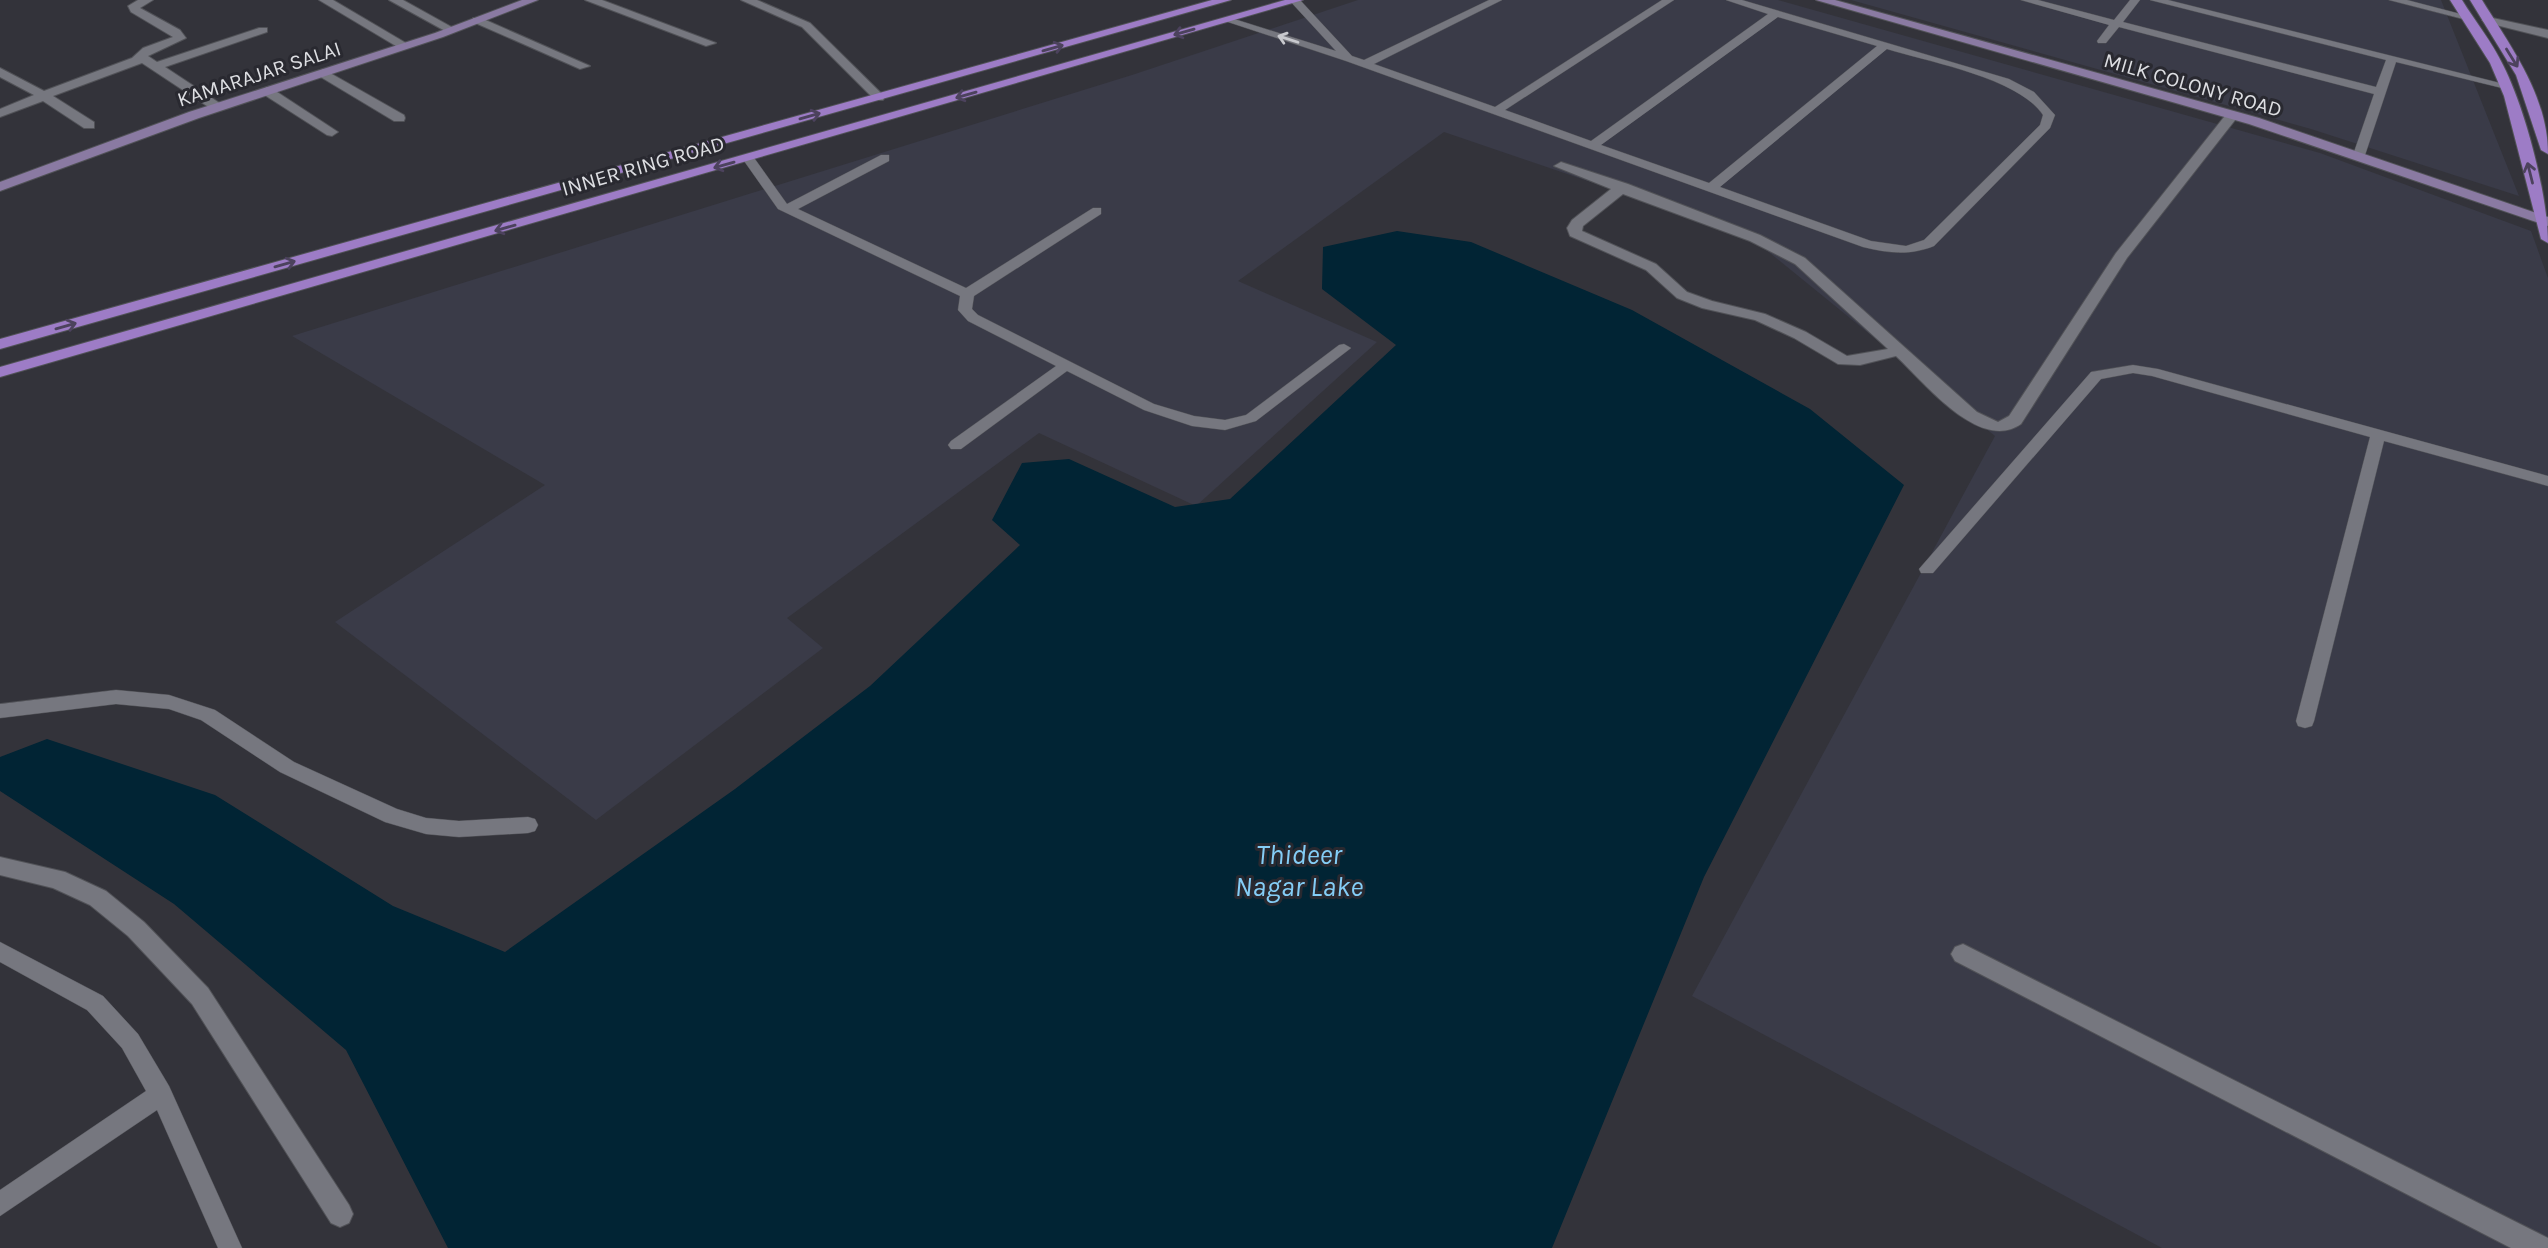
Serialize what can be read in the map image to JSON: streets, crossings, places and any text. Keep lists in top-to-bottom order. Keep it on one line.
{"streets":{"main road":["KAMARAJAR SALAI","MILK COLONY ROAD","INNER RING ROAD"]},"water":["Thideer Nagar Lake"]}
